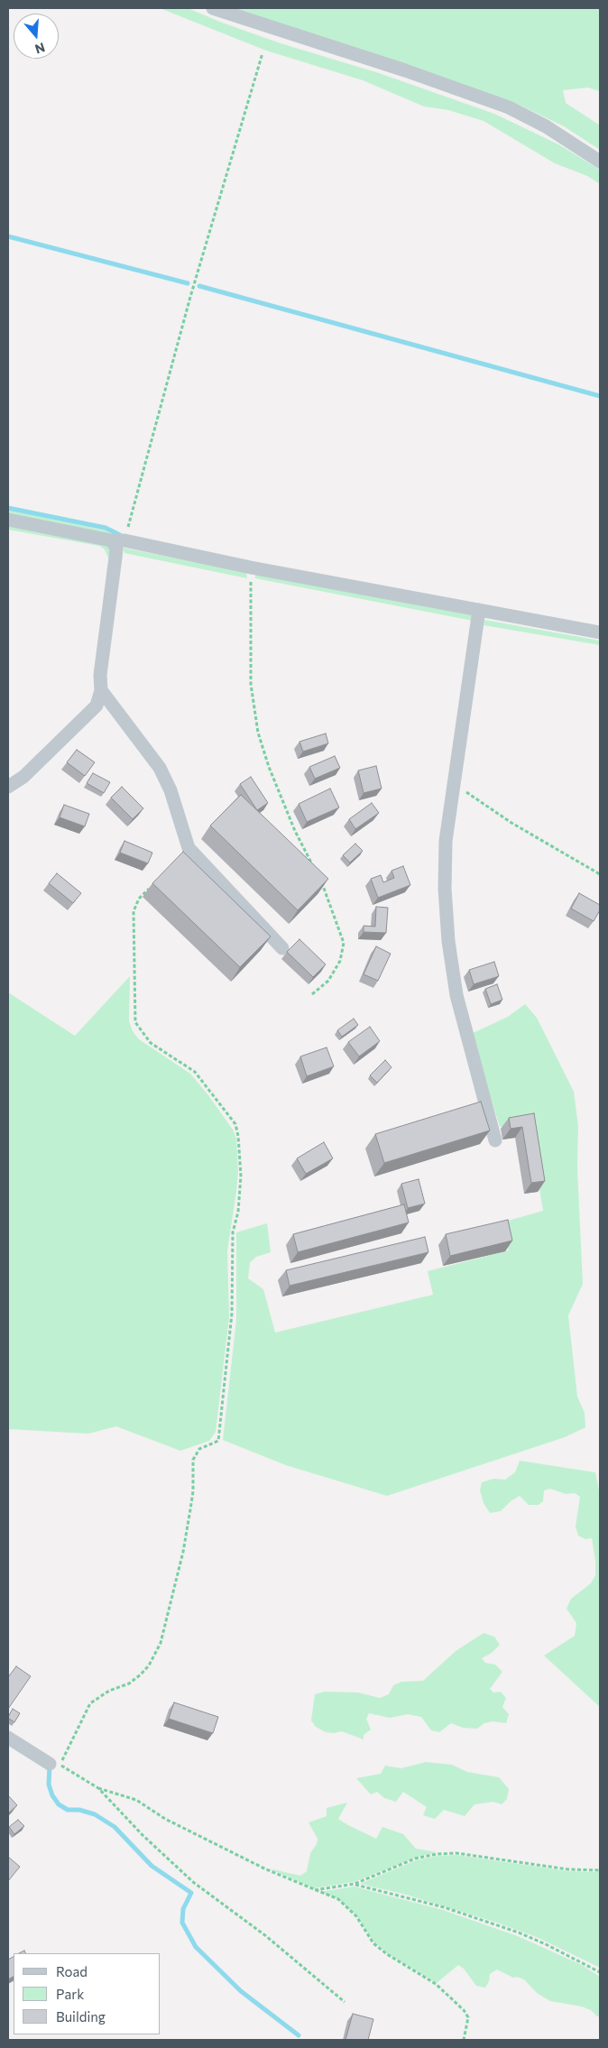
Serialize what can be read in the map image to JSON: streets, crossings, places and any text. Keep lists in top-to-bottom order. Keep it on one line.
{"legend":["Road","Park","Building"],"north":"bottom"}
